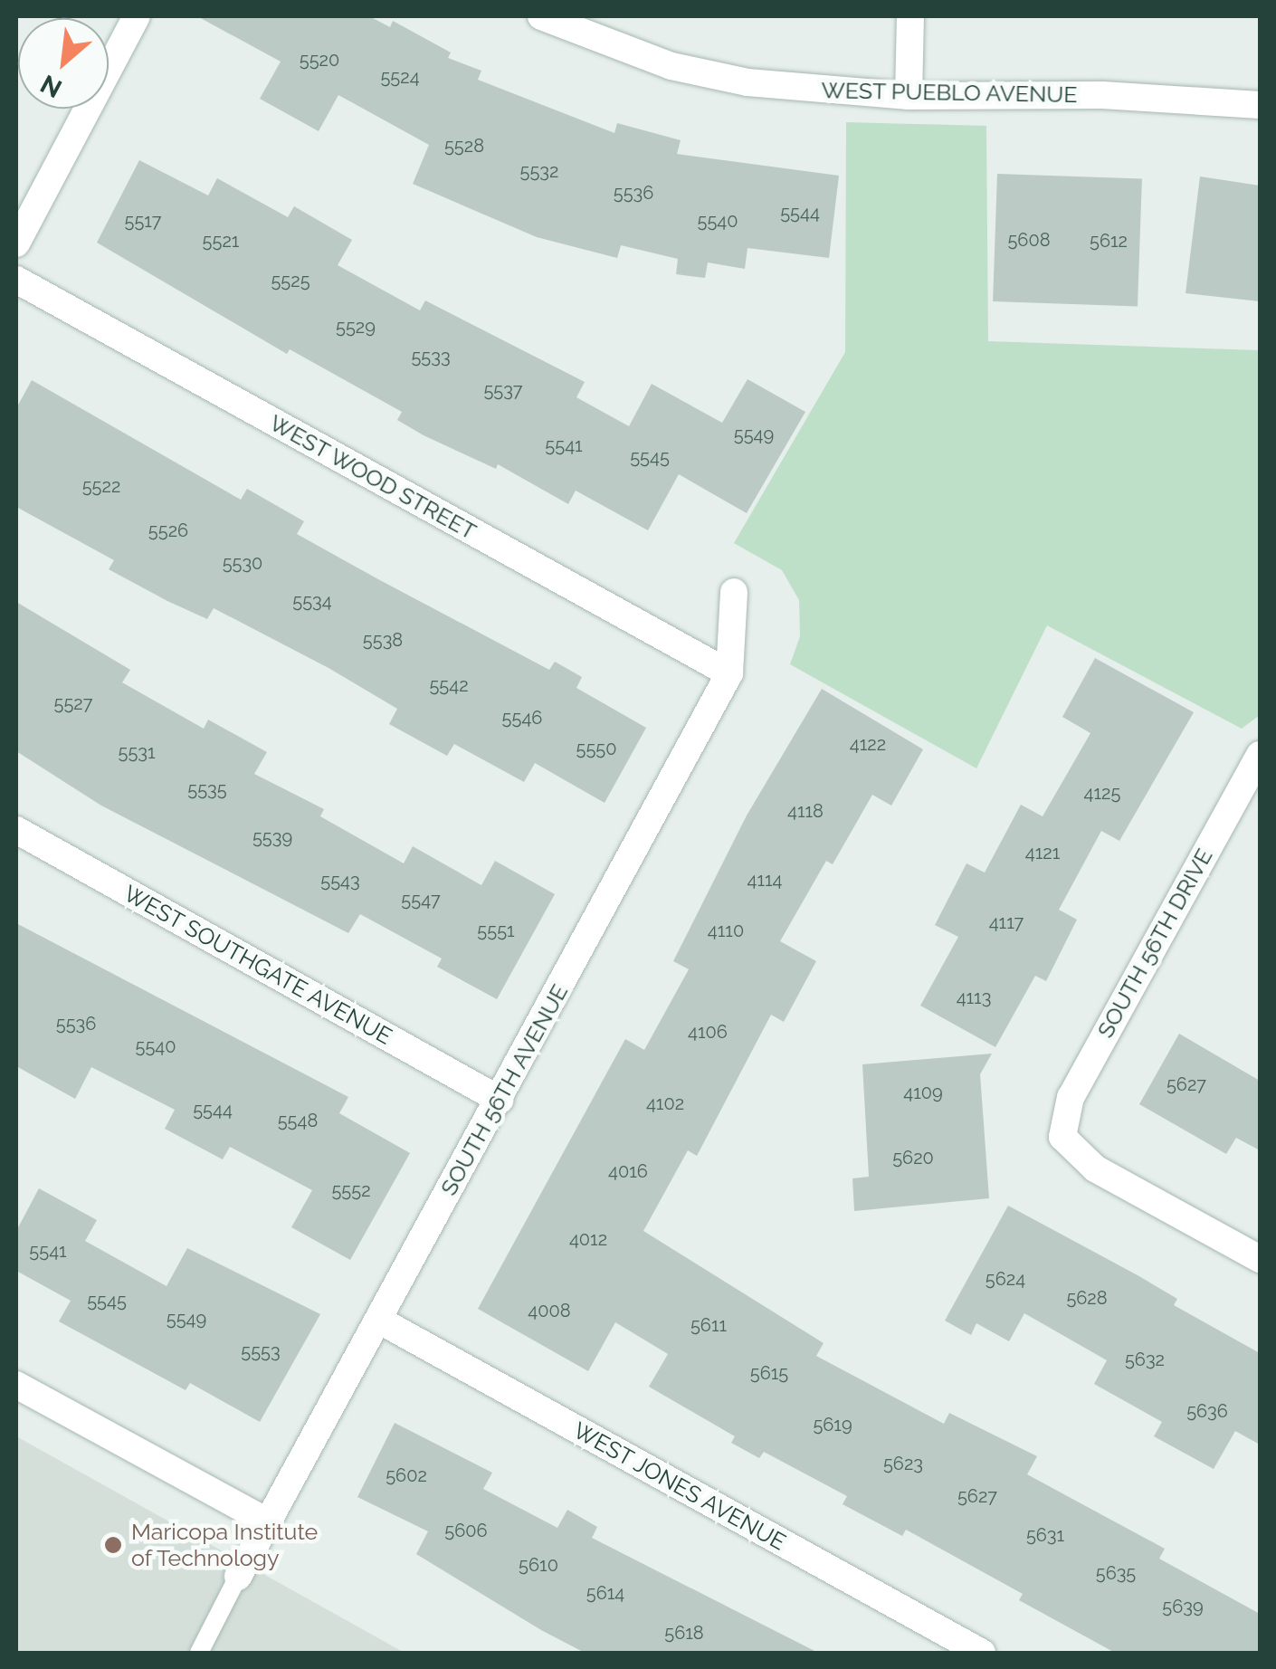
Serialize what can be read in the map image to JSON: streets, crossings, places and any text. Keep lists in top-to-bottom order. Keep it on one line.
{"streets":{"street":["WEST PUEBLO AVENUE","WEST WOOD STREET","SOUTH 56TH DRIVE","WEST SOUTHGATE AVENUE","SOUTH 56TH AVENUE","WEST JONES AVENUE"]},"crossings":[["WEST WOOD STREET","SOUTH 56TH AVENUE"],["WEST SOUTHGATE AVENUE","SOUTH 56TH AVENUE"],["SOUTH 56TH AVENUE","WEST JONES AVENUE"]],"places":["Maricopa Institute of Technology"],"house_numbers":["5520","5524","5528","5532","5536","5544","5517","5540","5608","5521","5612","5525","5529","5533","5537","5549","5541","5545","5522","5526","5530","5534","5538","5542","5527","5546","4122","5550","5531","5535","4125","4118","5539","4121","4114","5543","5547","4117","5551","4110","4113","5536","4106","5540","5627","4109","4102","5544","5548","5620","4016","5552","4012","5541","5624","5628","5545","4008","5549","5611","5553","5632","5615","5636","5619","5623","5602","5627","5606","5631","5610","5635","5614","5639","5618"],"north":"bottom left"}
